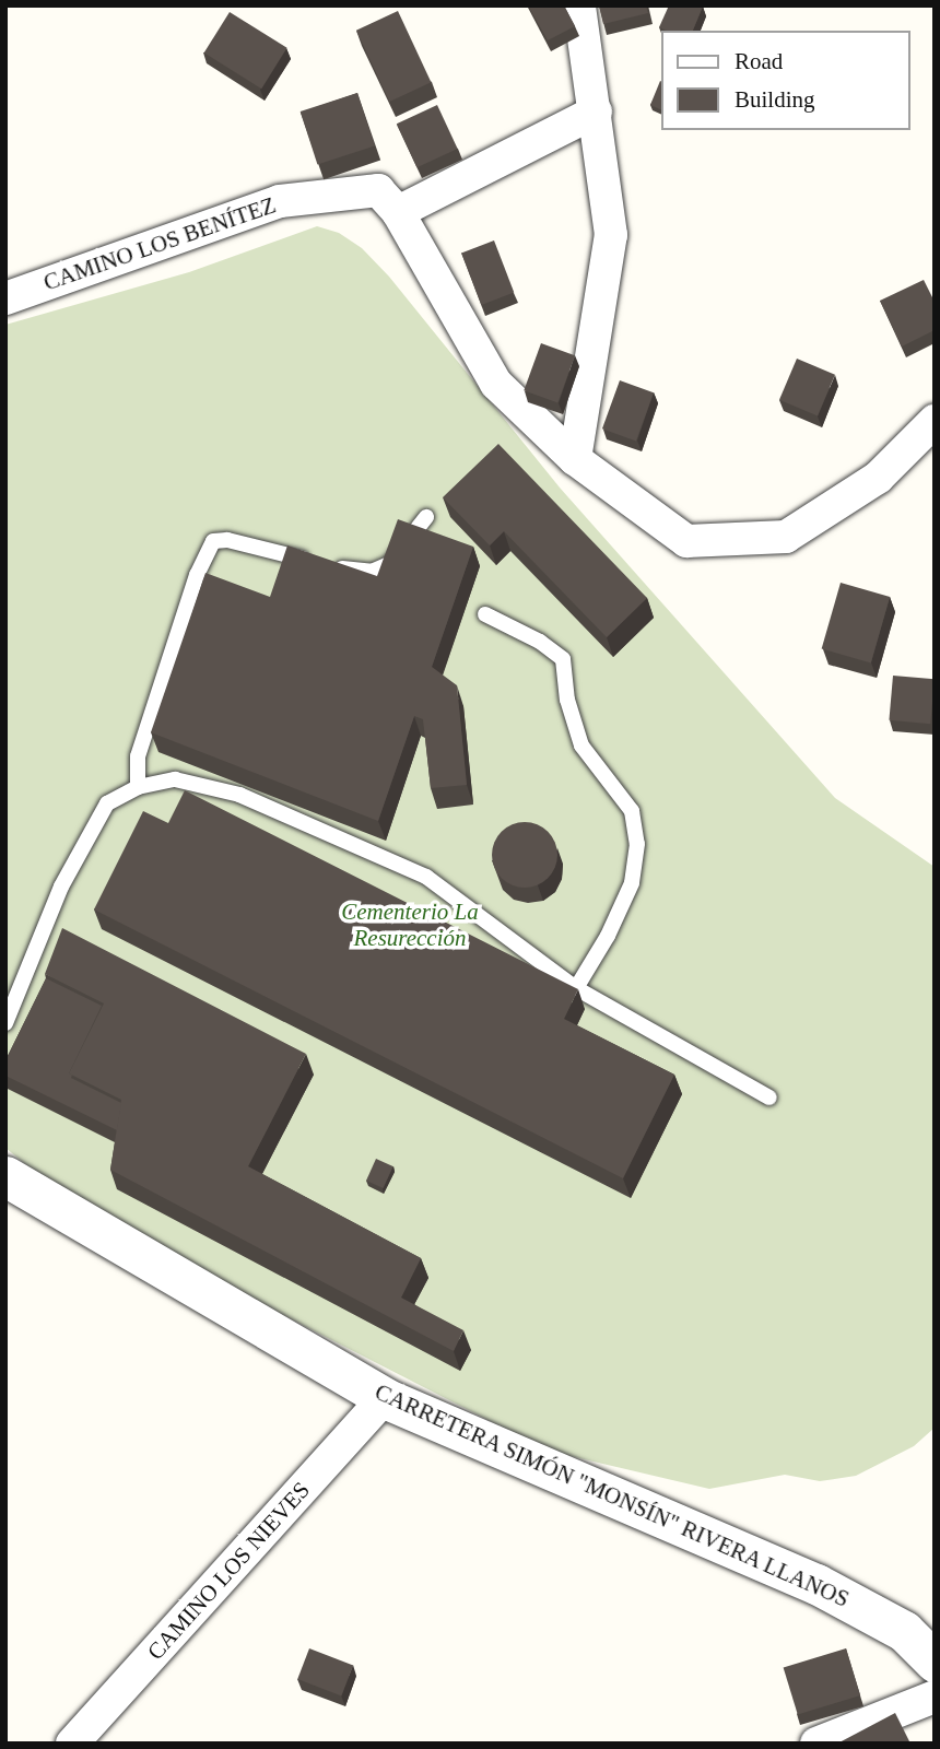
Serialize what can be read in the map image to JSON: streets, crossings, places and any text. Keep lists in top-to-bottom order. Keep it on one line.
{"streets":{"street":["CAMINO LOS BENÍTEZ","CARRETERA SIMÓN \"MONSÍN\" RIVERA LLANOS","CAMINO LOS NIEVES"]},"crossings":[["CARRETERA SIMÓN \"MONSÍN\" RIVERA LLANOS","CAMINO LOS NIEVES"]],"parks":["Cementerio La Resurección"],"legend":["Road","Building"]}
